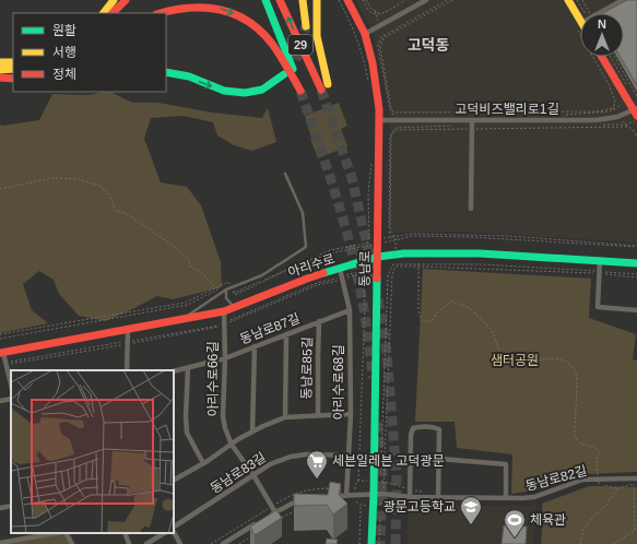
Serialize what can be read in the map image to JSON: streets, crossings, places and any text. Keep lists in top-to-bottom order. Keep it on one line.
{"streets":{"main road":["29","아리수로","동남로"],"street":["고덕비즈밸리로1길","동남로87길","동남로85길","아리수로66길","아리수로68길","동남로83길","동남로82길"]},"crossings":[["고덕비즈밸리로1길","동남로"],["아리수로","동남로"],["아리수로","아리수로66길"],["아리수로","아리수로68길"],["동남로","동남로82길"],["동남로87길","동남로85길"],["동남로87길","아리수로66길"],["동남로87길","아리수로68길"],["동남로85길","아리수로66길"],["동남로85길","아리수로68길"],["아리수로66길","동남로83길"],["아리수로68길","동남로83길"],["아리수로68길","동남로82길"]],"districts":["고덕동"],"parks":["샘터공원"],"places":{"supermarket":["세븐일레븐 고덕광문"],"school or university":["광문고등학교"],"sports":["체육관"]},"legend":["원활","서행","정체"],"north":"top"}
